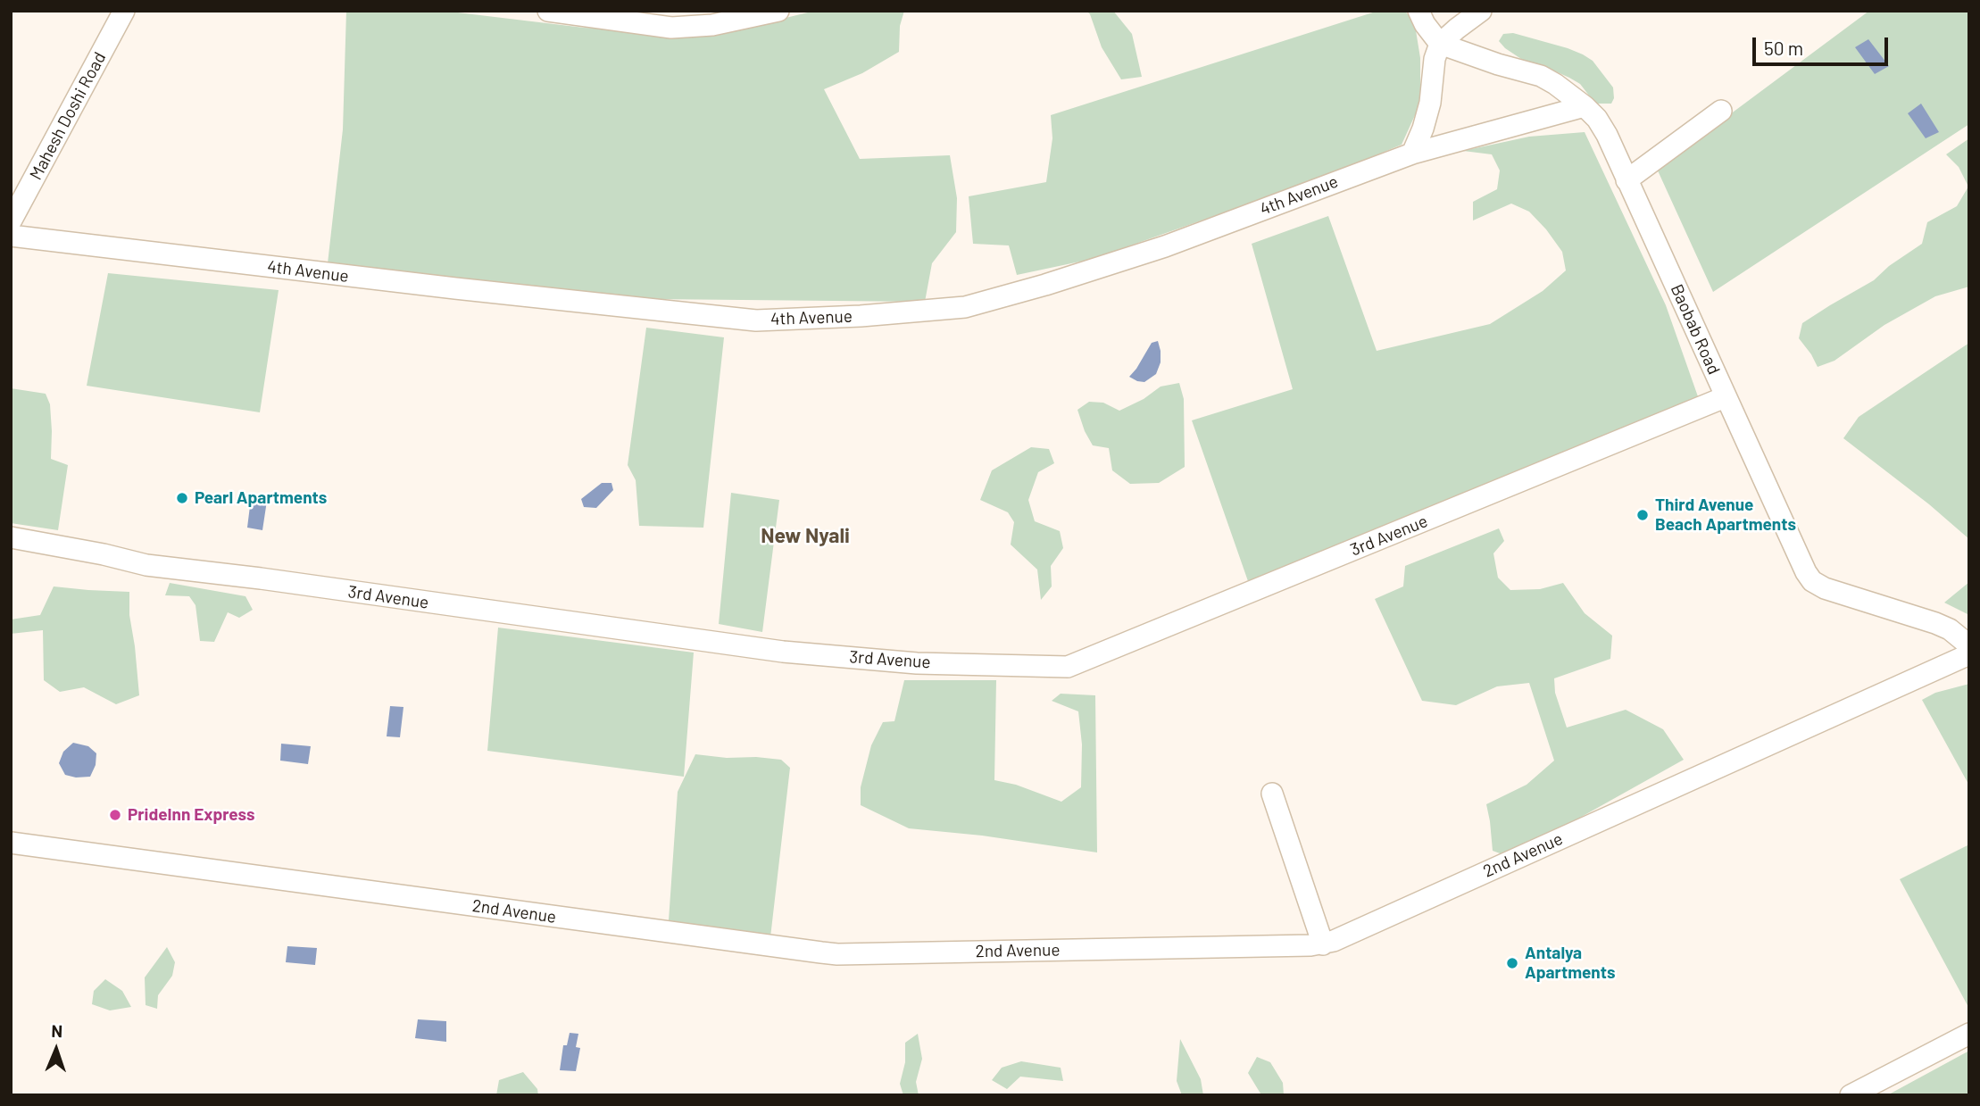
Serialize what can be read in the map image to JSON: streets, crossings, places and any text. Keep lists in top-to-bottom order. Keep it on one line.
{"streets":{"street":["Mahesh Doshi Road","4th Avenue","Baobab Road","3rd Avenue","2nd Avenue"]},"crossings":[["4th Avenue","Baobab Road"],["Baobab Road","3rd Avenue"]],"districts":["New Nyali"],"places":["Pearl Apartments","Third Avenue Beach Apartments","PrideInn Express","Antalya Apartments"],"scale_bar":"50 m","north":"top"}
